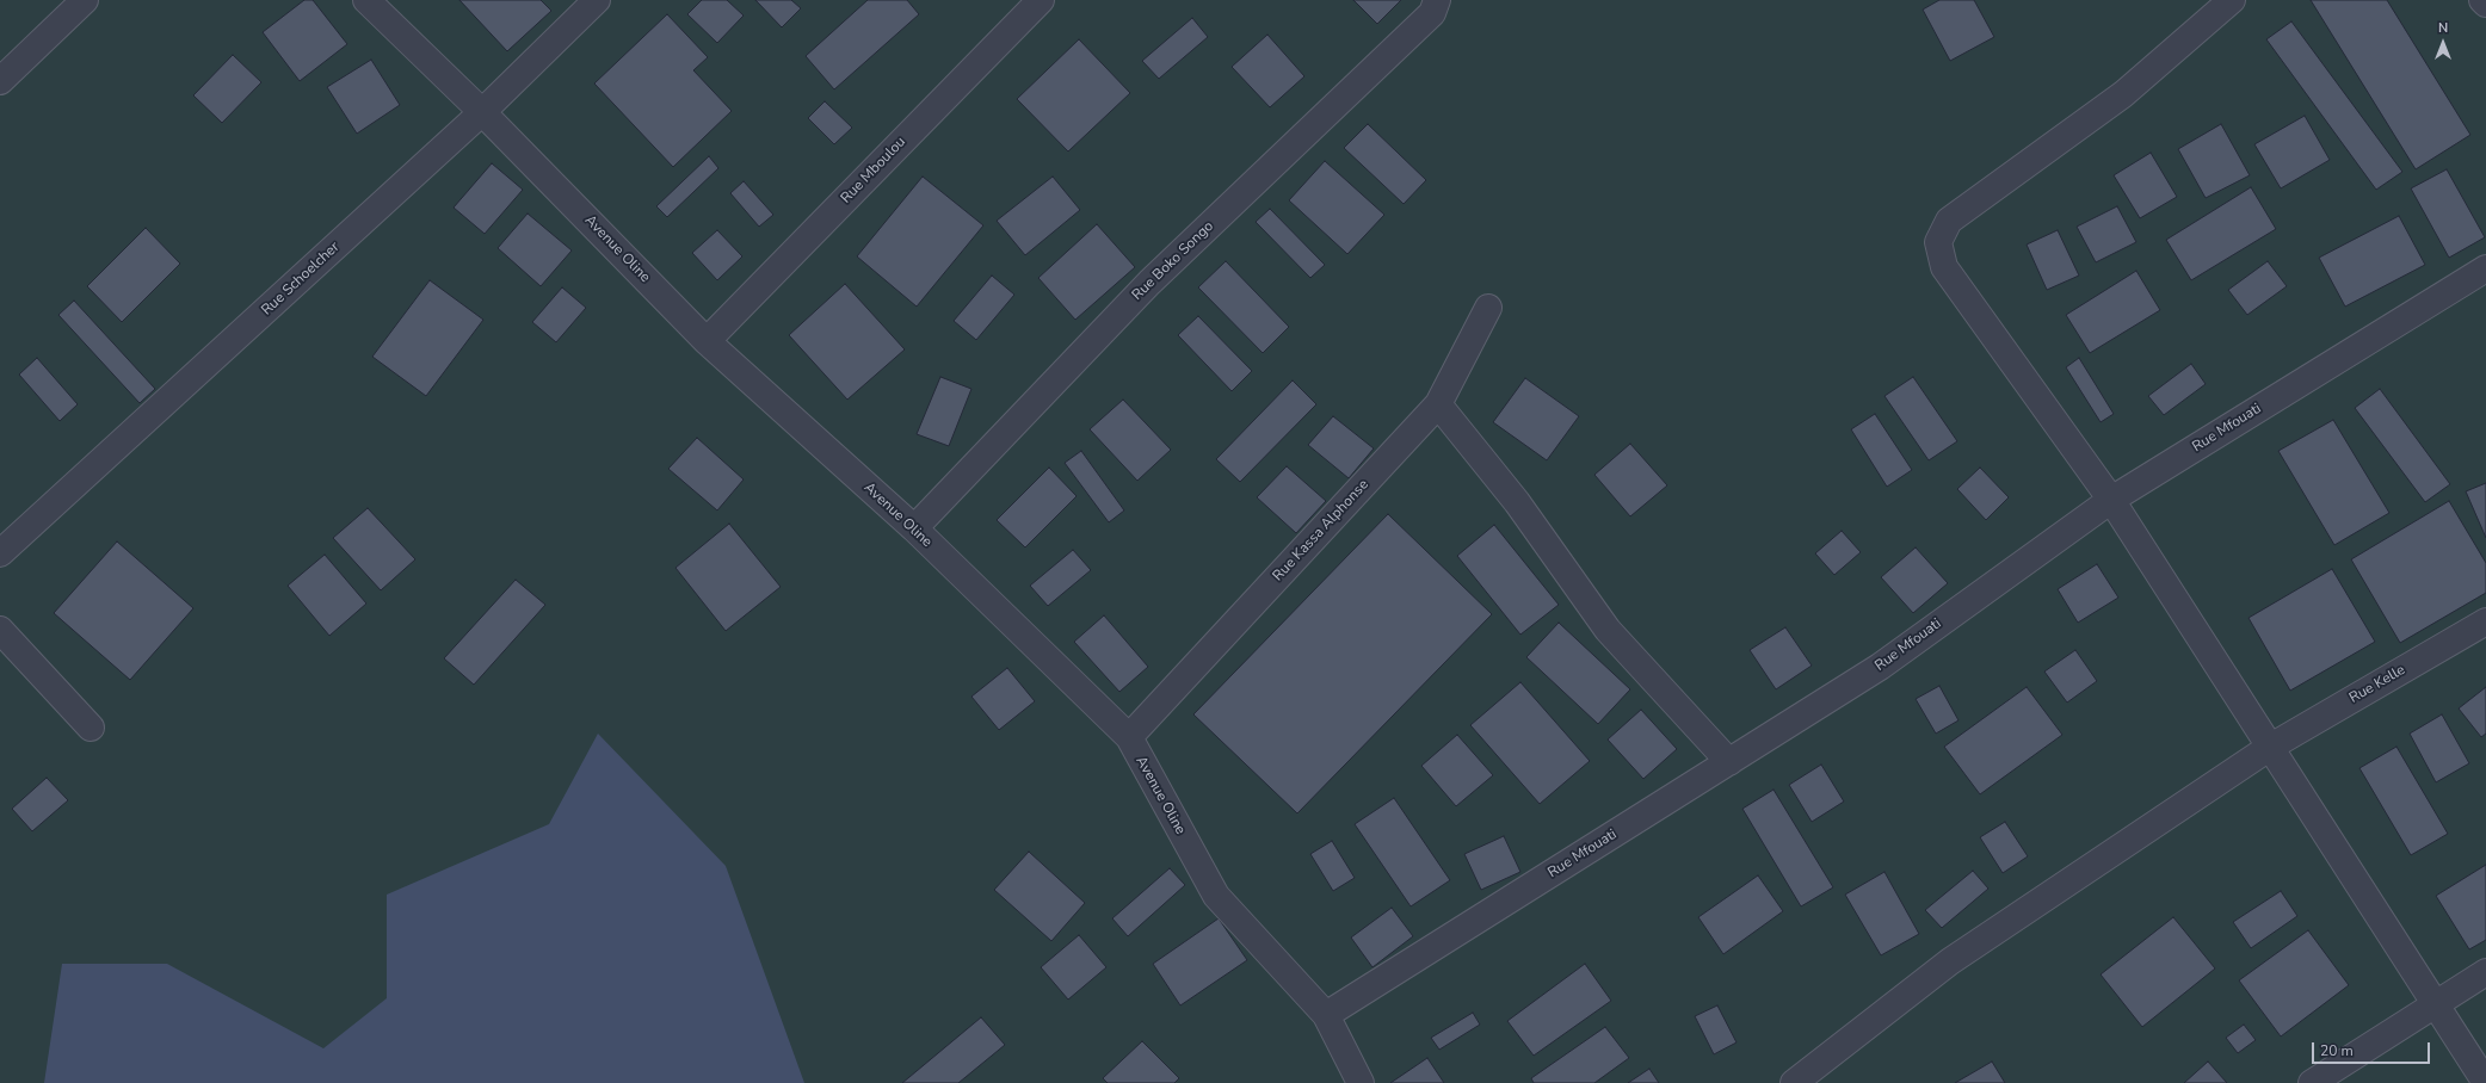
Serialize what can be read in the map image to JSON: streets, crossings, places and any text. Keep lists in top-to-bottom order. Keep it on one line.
{"streets":{"street":["Rue Mboulou","Avenue Oline","Rue Boko Songo","Rue Schoelcher","Rue Mfouati","Rue Kassa Alphonse","Rue Kelle"]},"crossings":[["Rue Mboulou","Avenue Oline"],["Avenue Oline","Rue Boko Songo"],["Avenue Oline","Rue Schoelcher"],["Avenue Oline","Rue Mfouati"],["Avenue Oline","Rue Kassa Alphonse"]],"scale_bar":"20 m","north":"top"}
